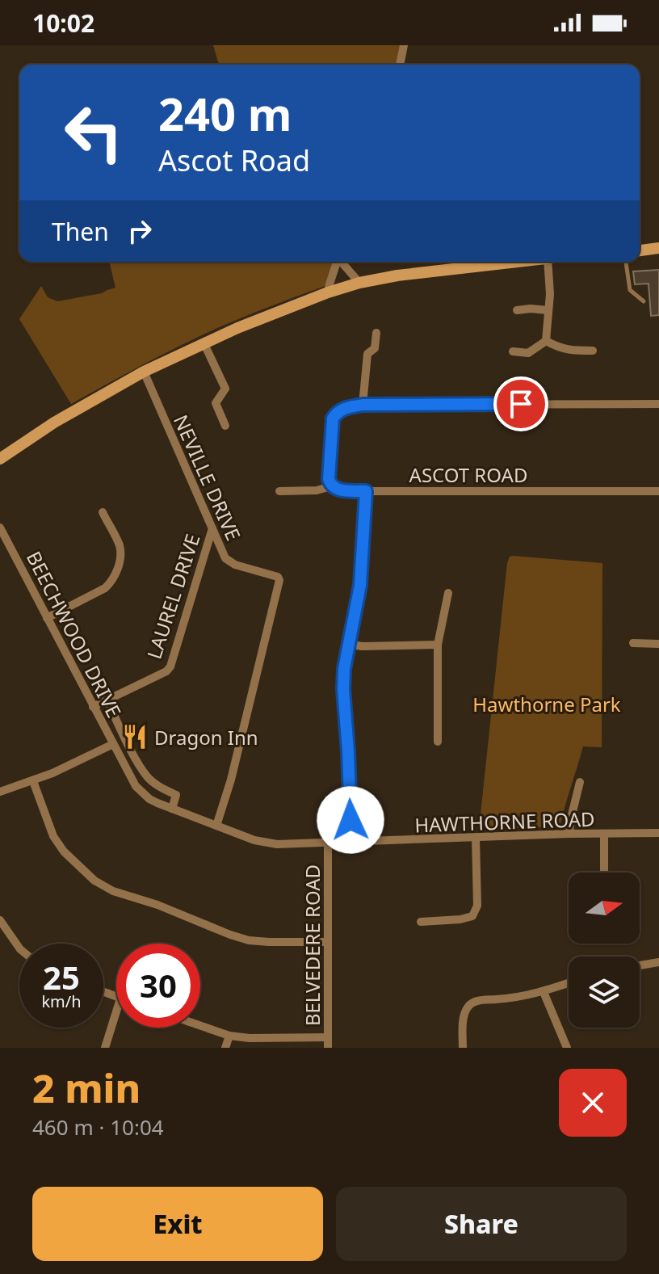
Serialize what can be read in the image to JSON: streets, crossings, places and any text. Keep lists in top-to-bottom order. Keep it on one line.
{"streets":{"street":["ASCOT ROAD","NEVILLE DRIVE","LAUREL DRIVE","BEECHWOOD DRIVE","HAWTHORNE ROAD","BELVEDERE ROAD"]},"crossings":[["NEVILLE DRIVE","LAUREL DRIVE"],["NEVILLE DRIVE","HAWTHORNE ROAD"],["LAUREL DRIVE","BEECHWOOD DRIVE"],["BEECHWOOD DRIVE","HAWTHORNE ROAD"],["HAWTHORNE ROAD","BELVEDERE ROAD"]],"parks":["Hawthorne Park"],"places":{"restaurant":["Dragon Inn"]},"north":"right","page":{"status":"10:02","turn":["240 m","Ascot Road"],"then":"Then","speed":"25 km/h","limit":"30","heading":["2 min","460 m · 10:04"],"buttons":["Exit","Share"]}}
